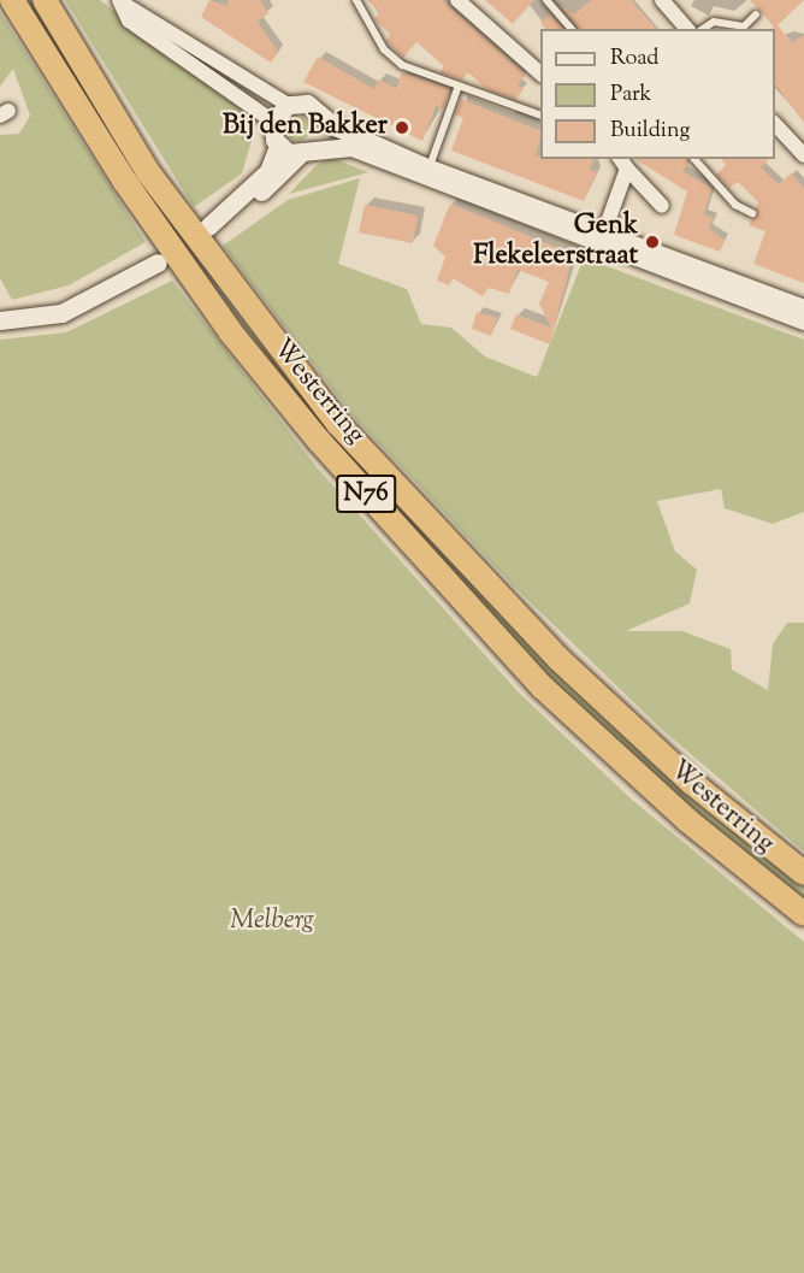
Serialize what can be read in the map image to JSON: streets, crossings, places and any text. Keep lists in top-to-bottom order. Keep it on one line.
{"streets":{"highway":["Westerring","N76"]},"parks":["Melberg"],"places":["Bij den Bakker","Genk Flekeleerstraat"],"legend":["Road","Park","Building"]}
